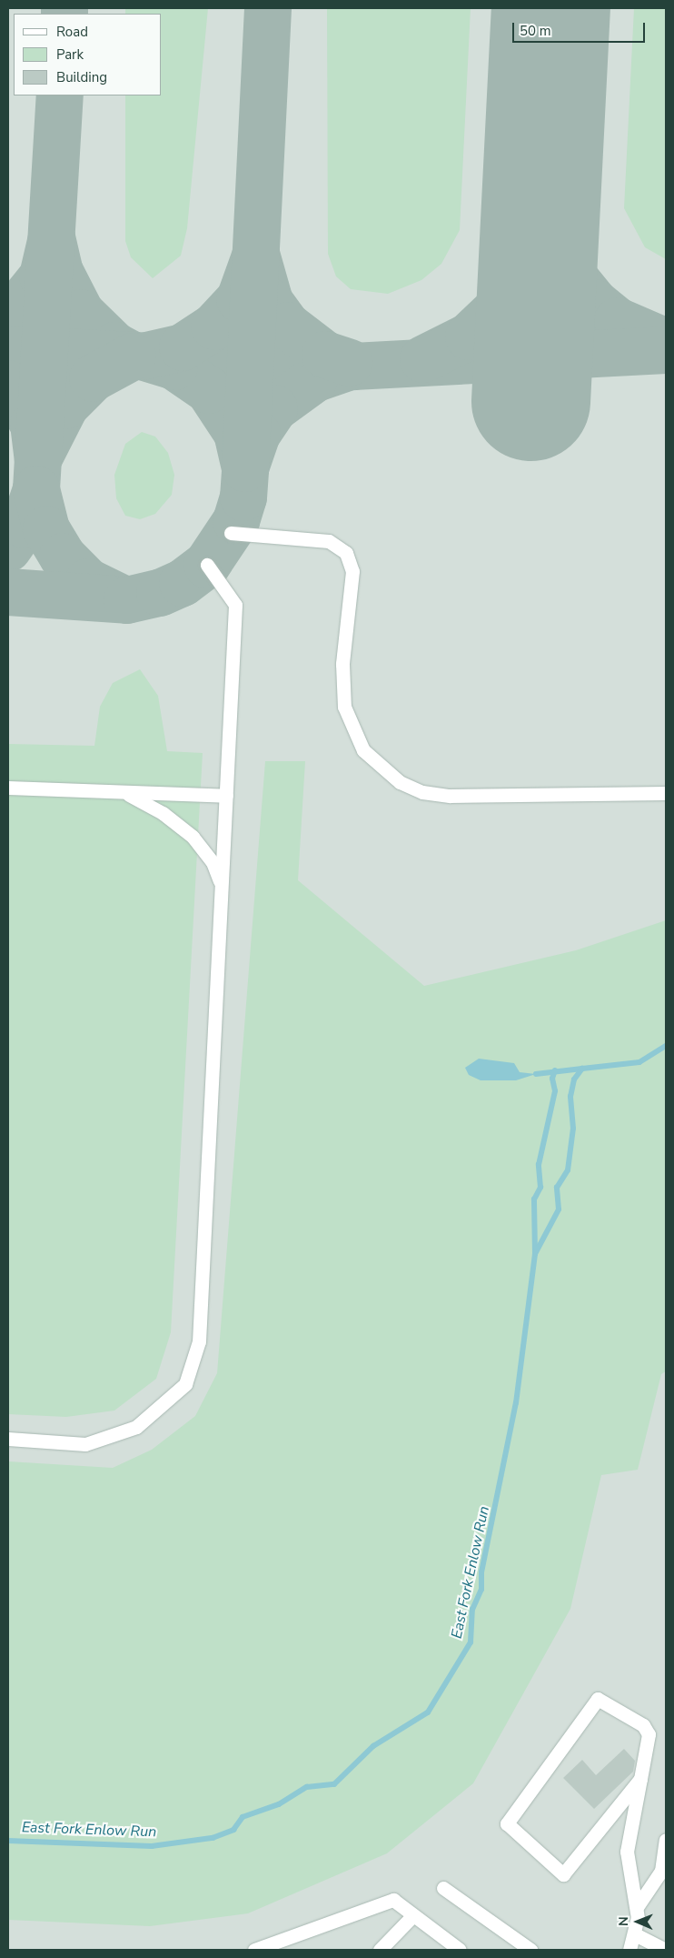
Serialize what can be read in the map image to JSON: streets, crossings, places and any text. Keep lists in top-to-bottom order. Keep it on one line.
{"water":["East Fork Enlow Run"],"legend":["Road","Park","Building"],"scale_bar":"50 m","north":"left"}
